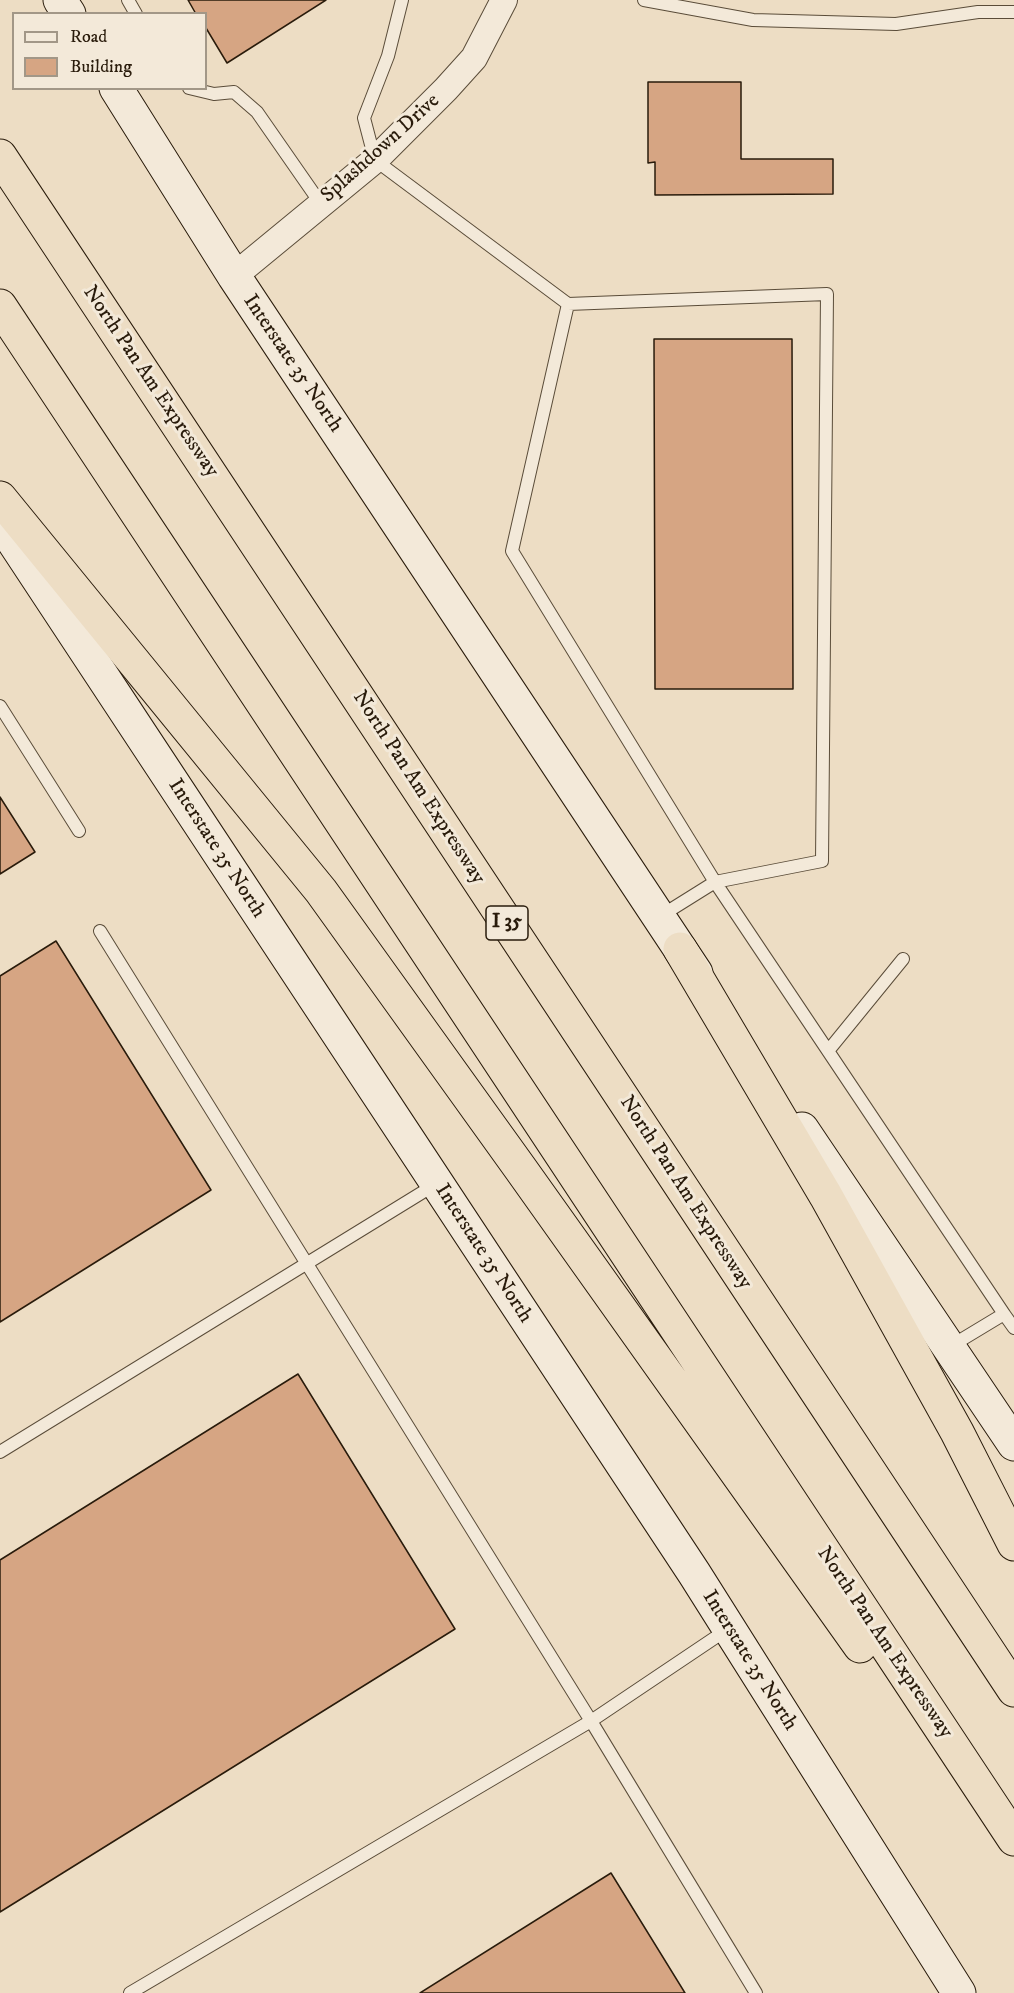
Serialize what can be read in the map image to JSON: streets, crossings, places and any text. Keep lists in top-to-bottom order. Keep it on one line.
{"streets":{"highway":["North Pan Am Expressway","I 35"],"main road":["Interstate 35 North"],"street":["Splashdown Drive"]},"crossings":[["Splashdown Drive","Interstate 35 North"]],"legend":["Road","Building"]}
